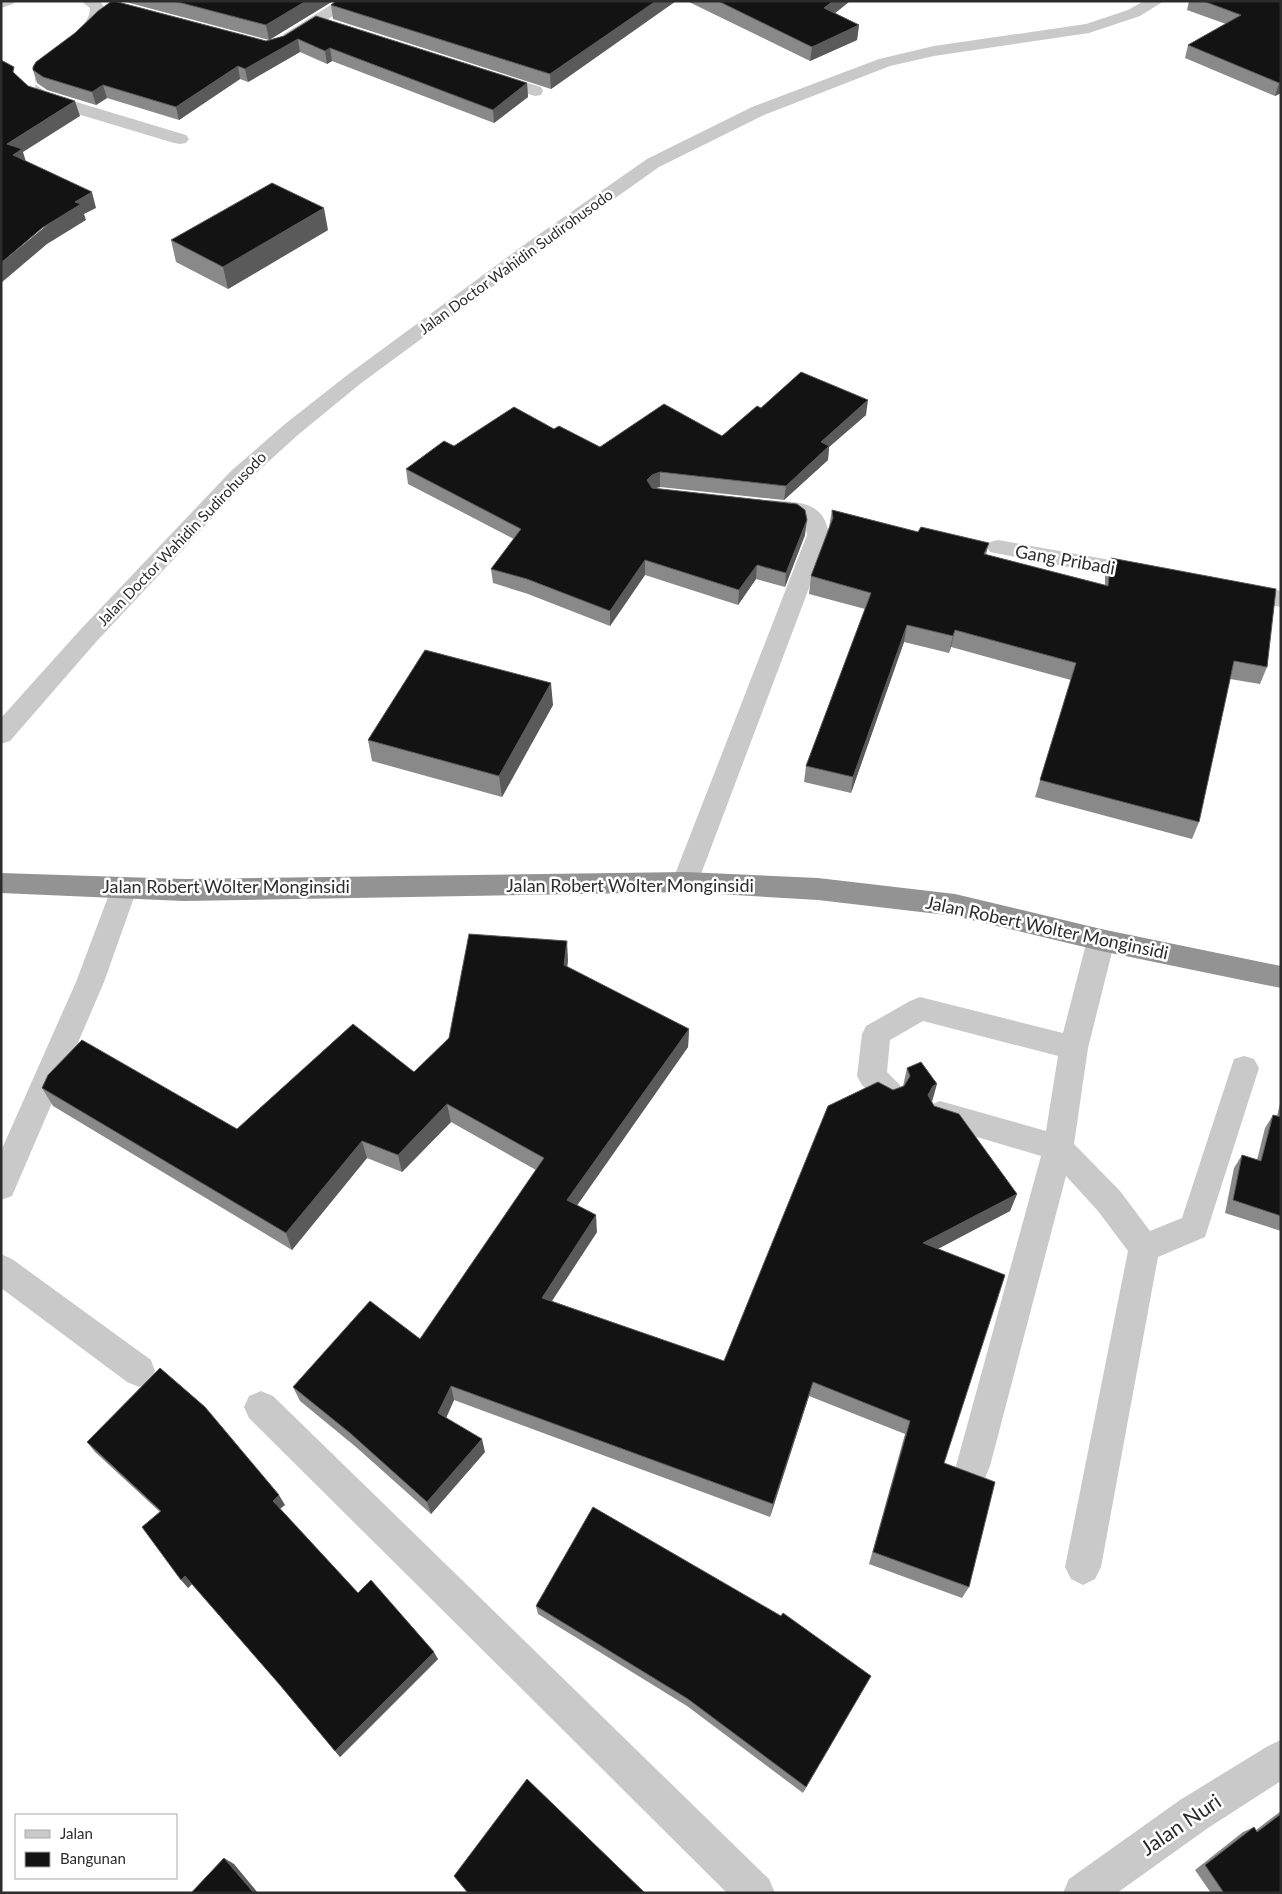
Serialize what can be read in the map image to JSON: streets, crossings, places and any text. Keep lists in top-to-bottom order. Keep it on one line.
{"streets":{"highway":["Jalan Robert Wolter Monginsidi"],"street":["Jalan Doctor Wahidin Sudirohusodo","Gang Pribadi","Jalan Nuri"]},"legend":["Jalan","Bangunan"]}
